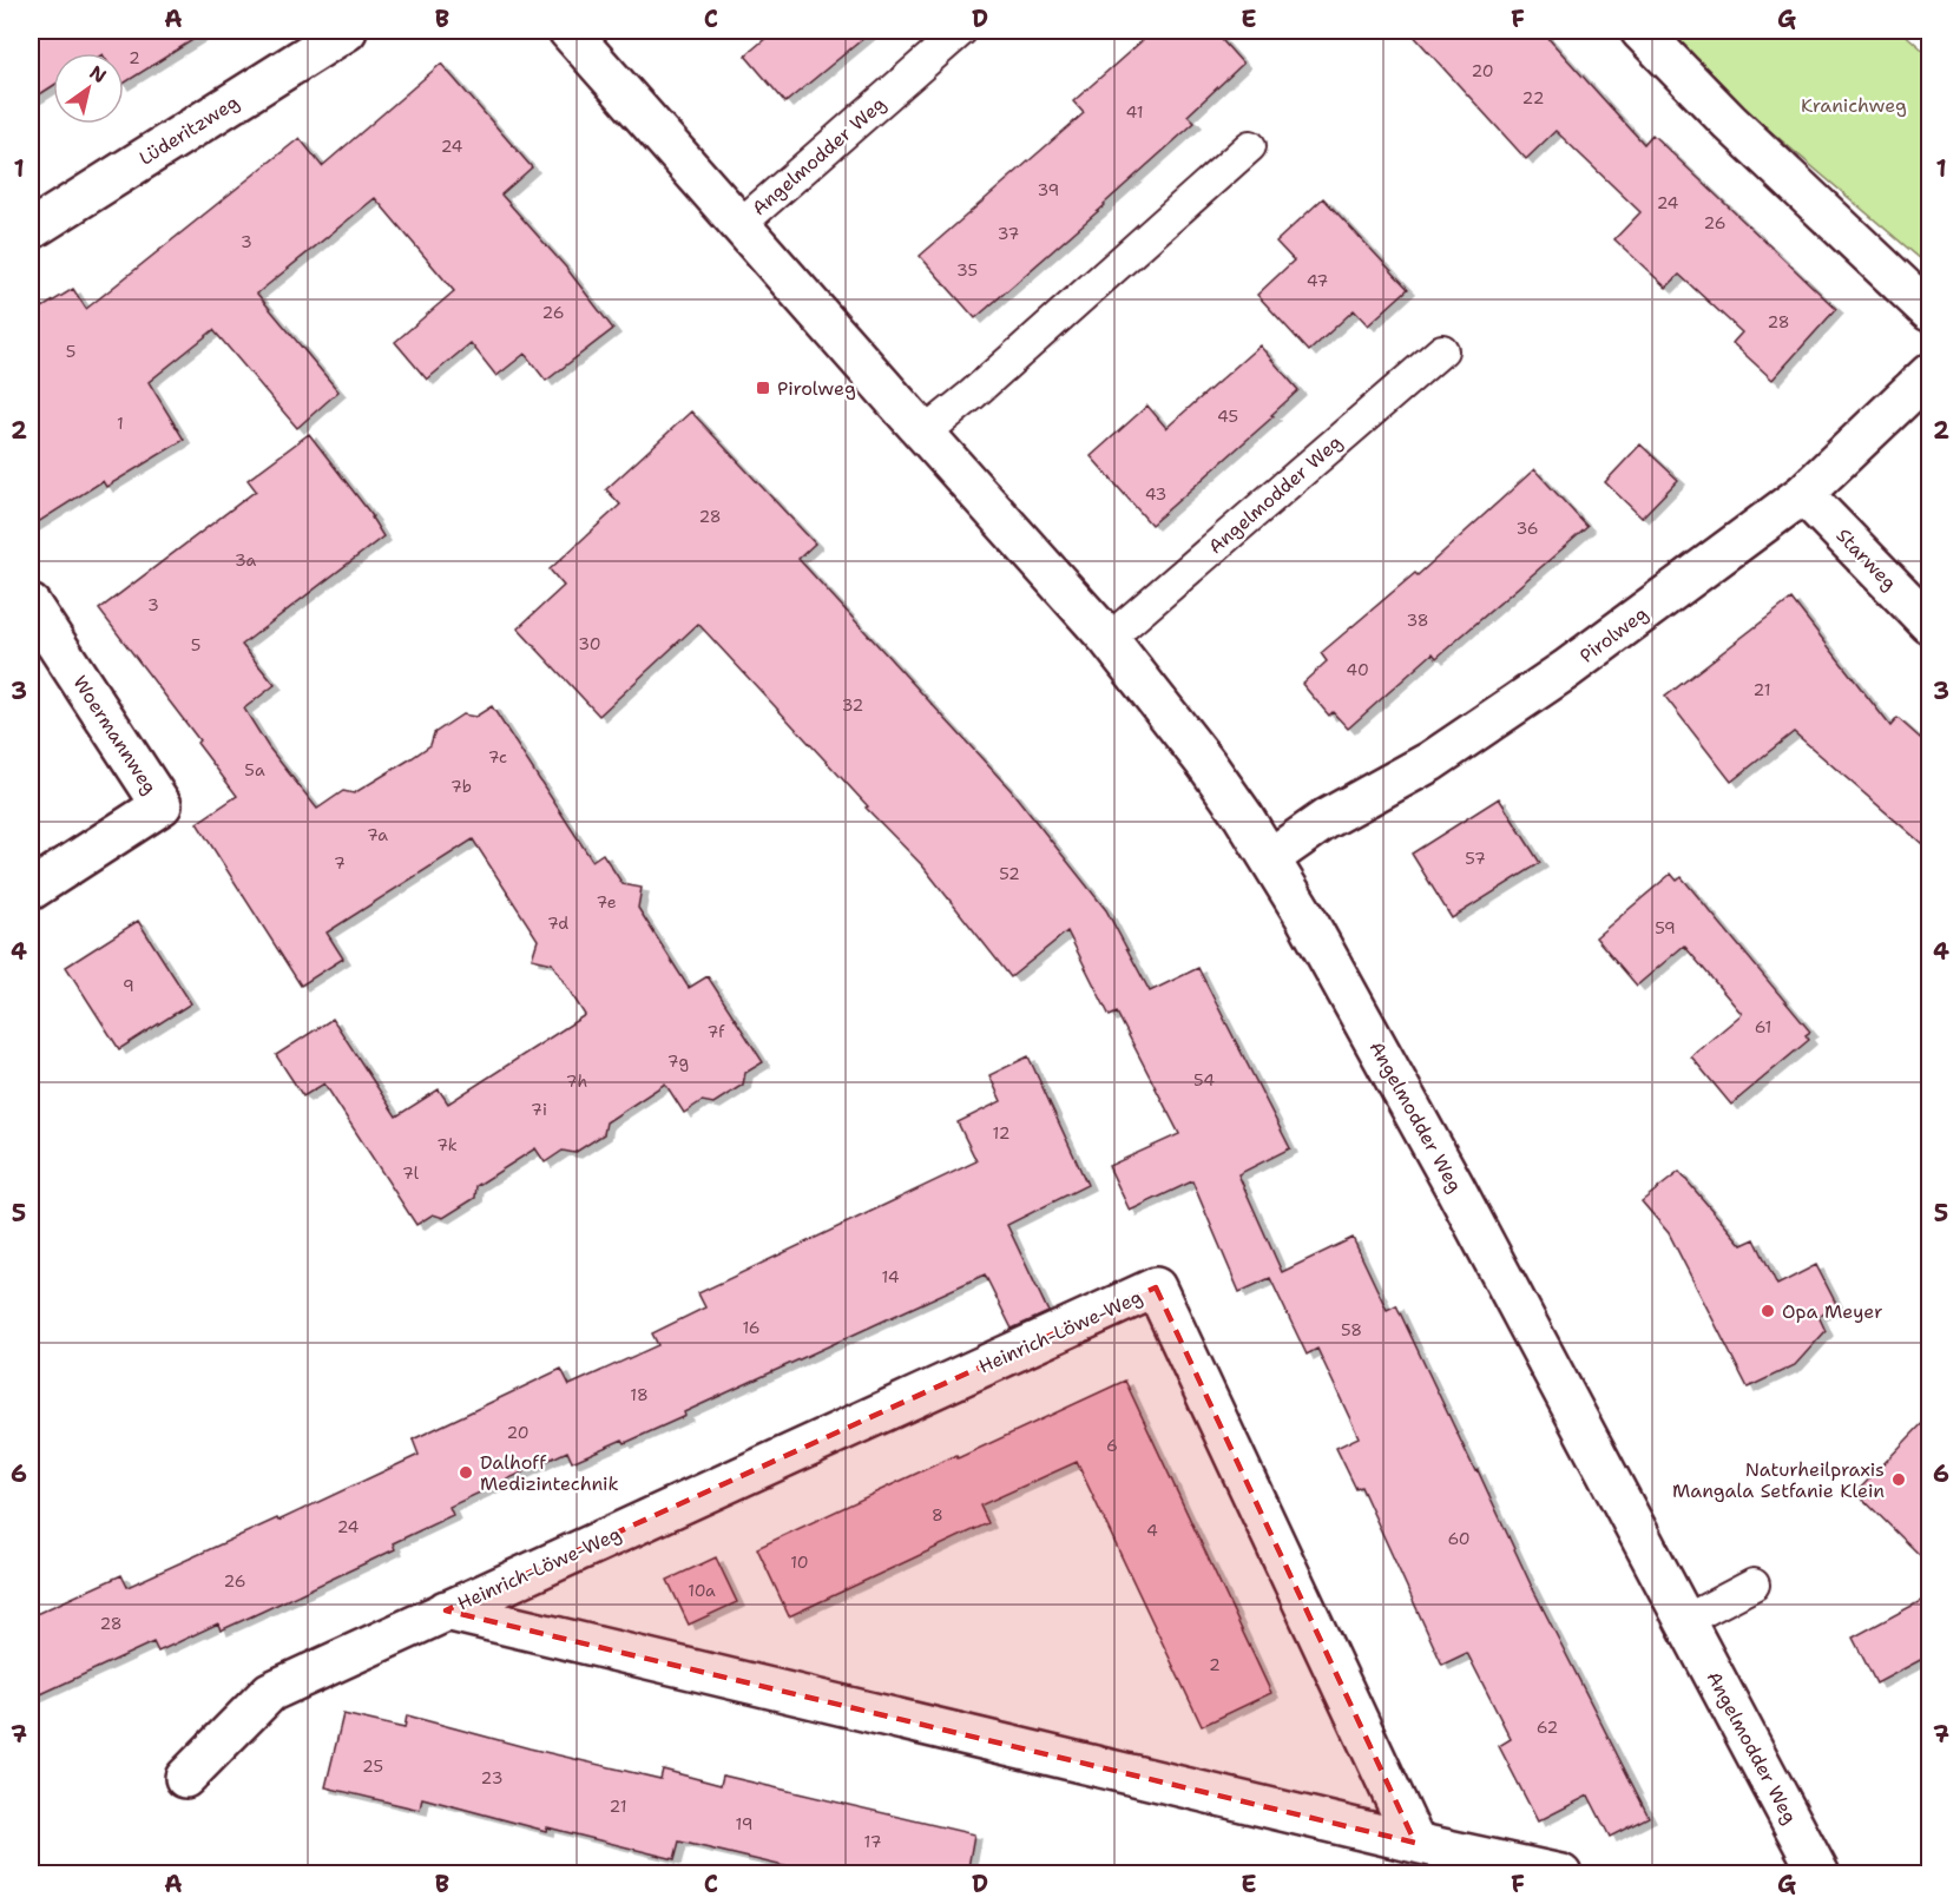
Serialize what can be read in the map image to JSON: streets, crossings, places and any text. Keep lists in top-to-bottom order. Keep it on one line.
{"streets":{"street":["Lüderitzweg","Angelmodder Weg","Starweg","Pirolweg","Woermannweg","Heinrich-Löwe-Weg"]},"crossings":[["Angelmodder Weg","Pirolweg"],["Starweg","Pirolweg"]],"parks":["Kranichweg"],"places":{"transit":["Pirolweg"],"other":["Opa Meyer","Dalhoff Medizintechnik","Naturheilpraxis Mangala Setfanie Klein"]},"house_numbers":["2","20","22","41","24","39","24","26","37","3","35","47","26","28","5","45","1","43","28","36","3a","3","38","30","5","40","21","32","7c","5a","7b","7a","57","7","52","7e","7d","59","9","61","7f","7g","54","7h","7i","12","7k","7l","14","16","58","18","20","6","8","24","4","60","10","26","10a","28","2","62","25","23","21","19","17"],"north":"top right","grid":{"columns":["A","B","C","D","E","F","G"],"rows":["1","2","3","4","5","6","7"]}}
